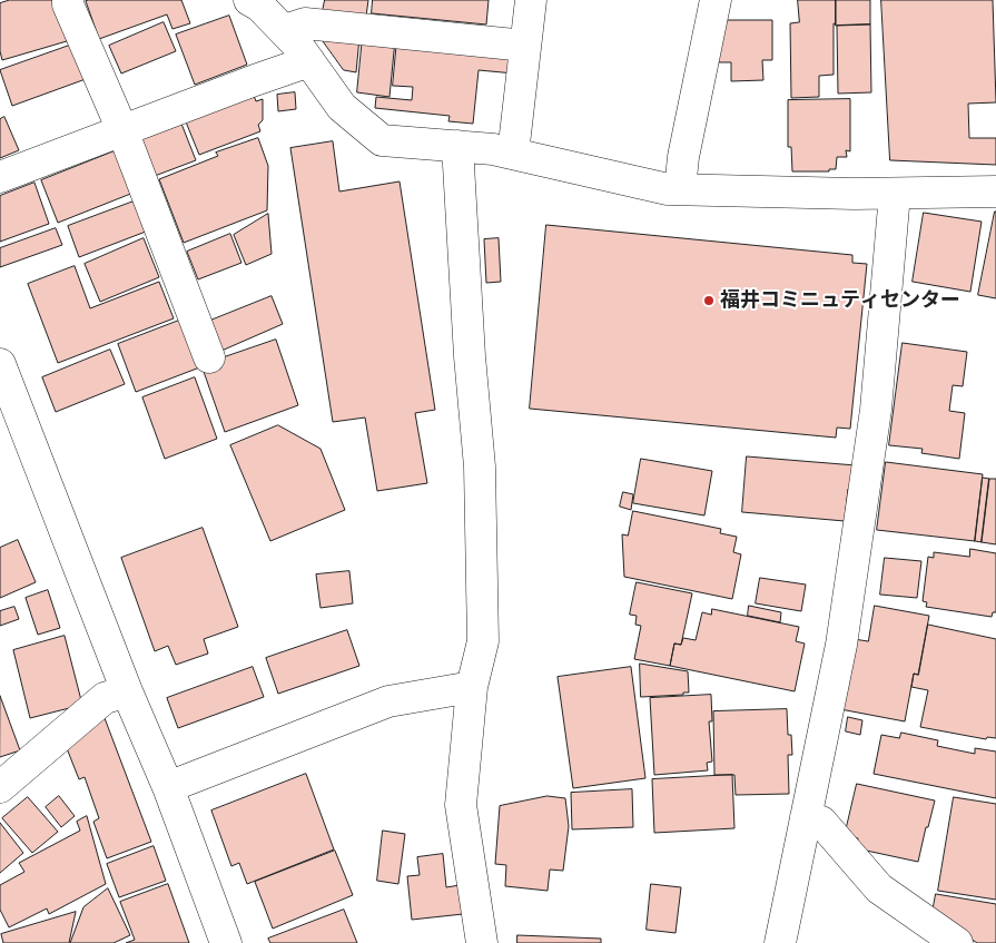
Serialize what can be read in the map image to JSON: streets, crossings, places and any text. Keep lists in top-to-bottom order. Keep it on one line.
{"places":["福井コミニュティセンター"]}
